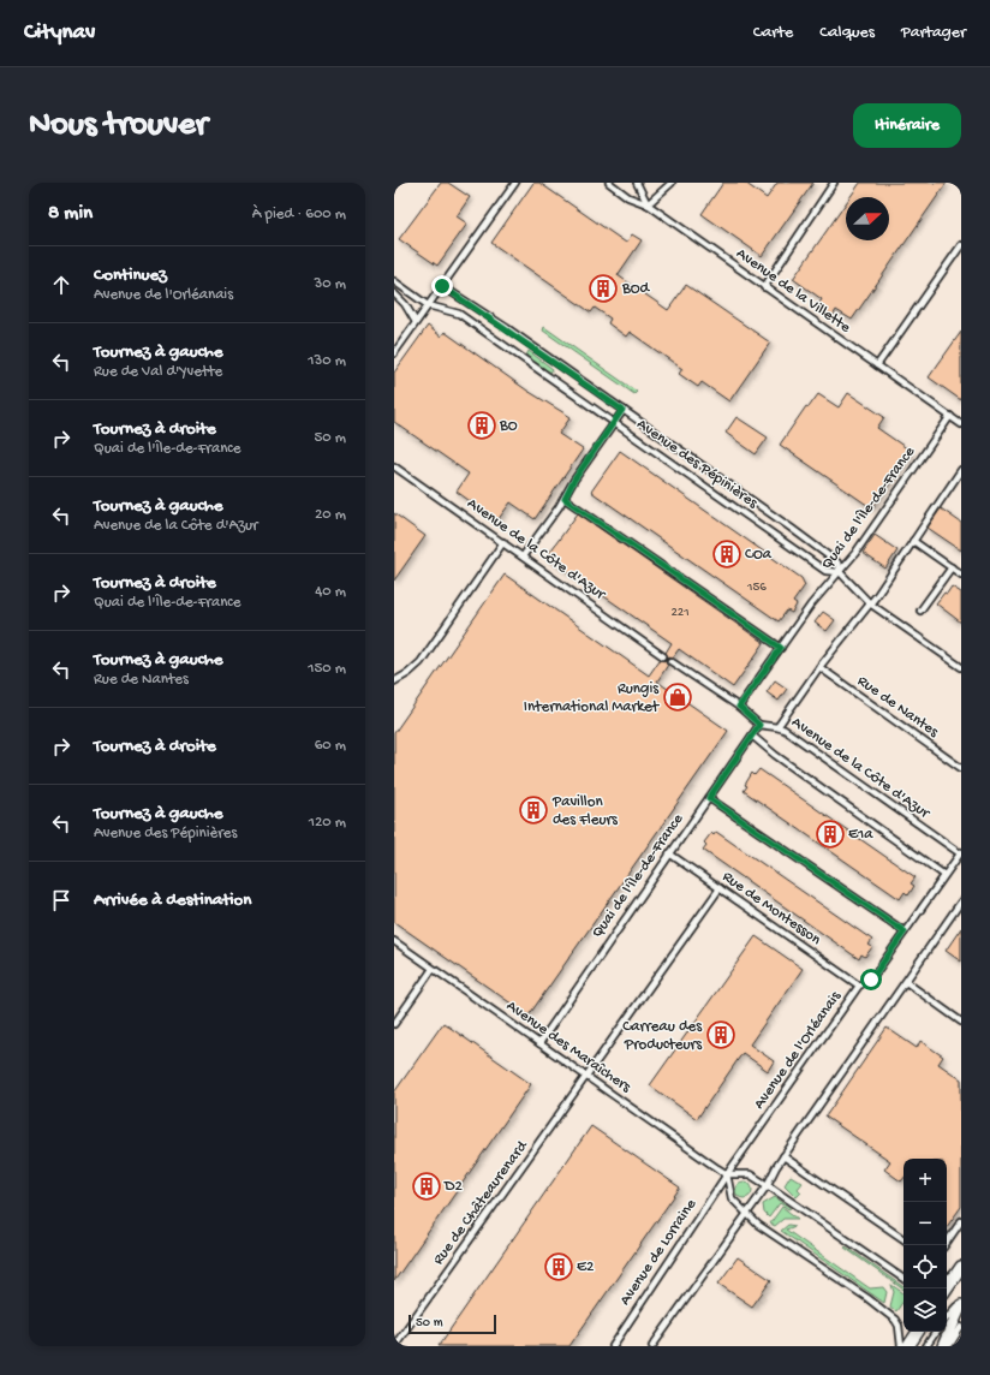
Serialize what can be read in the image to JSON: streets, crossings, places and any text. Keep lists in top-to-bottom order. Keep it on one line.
{"streets":{"lane":["Avenue de la Villette","Avenue des Pépinières","Quai de l'Île-de-France","Avenue de la Côte d'Azur","Rue de Nantes","Rue de Montesson","Avenue des Maraîchers","Avenue de l'Orléanais","Rue de Châteaurenard","Avenue de Lorraine"]},"crossings":[["Avenue de la Villette","Quai de l'Île-de-France"],["Avenue des Pépinières","Quai de l'Île-de-France"],["Quai de l'Île-de-France","Avenue de la Côte d'Azur"],["Quai de l'Île-de-France","Rue de Montesson"],["Quai de l'Île-de-France","Avenue des Maraîchers"],["Avenue de la Côte d'Azur","Avenue de l'Orléanais"],["Rue de Montesson","Avenue de l'Orléanais"],["Rue de Montesson","Rue de Châteaurenard"],["Avenue des Maraîchers","Avenue de l'Orléanais"],["Avenue des Maraîchers","Rue de Châteaurenard"],["Avenue des Maraîchers","Avenue de Lorraine"],["Avenue de l'Orléanais","Avenue de Lorraine"]],"places":{"building":["BOd","BO","COa","Pavillon des Fleurs","E1a","Carreau des Producteurs","D2","E2"],"shop":["Rungis International Market"]},"house_numbers":["156","221"],"scale_bar":"50 m","north":"right","page":{"header":"Citynav","nav":["Carte","Calques","Partager"],"buttons":"Itinéraire","title":"Nous trouver","heading":["8 min","À pied · 600 m"],"list":[["Continuez","Avenue de l'Orléanais","30 m"],["Tournez à gauche","Rue de Val d'Yvette","130 m"],["Tournez à droite","Quai de l'Île-de-France","50 m"],["Tournez à gauche","Avenue de la Côte d'Azur","20 m"],["Tournez à droite","Quai de l'Île-de-France","40 m"],["Tournez à gauche","Rue de Nantes","150 m"],["Tournez à droite","60 m"],["Tournez à gauche","Avenue des Pépinières","120 m"],"Arrivée à destination"],"map_buttons":["+","−"],"scale":"50 m"}}
